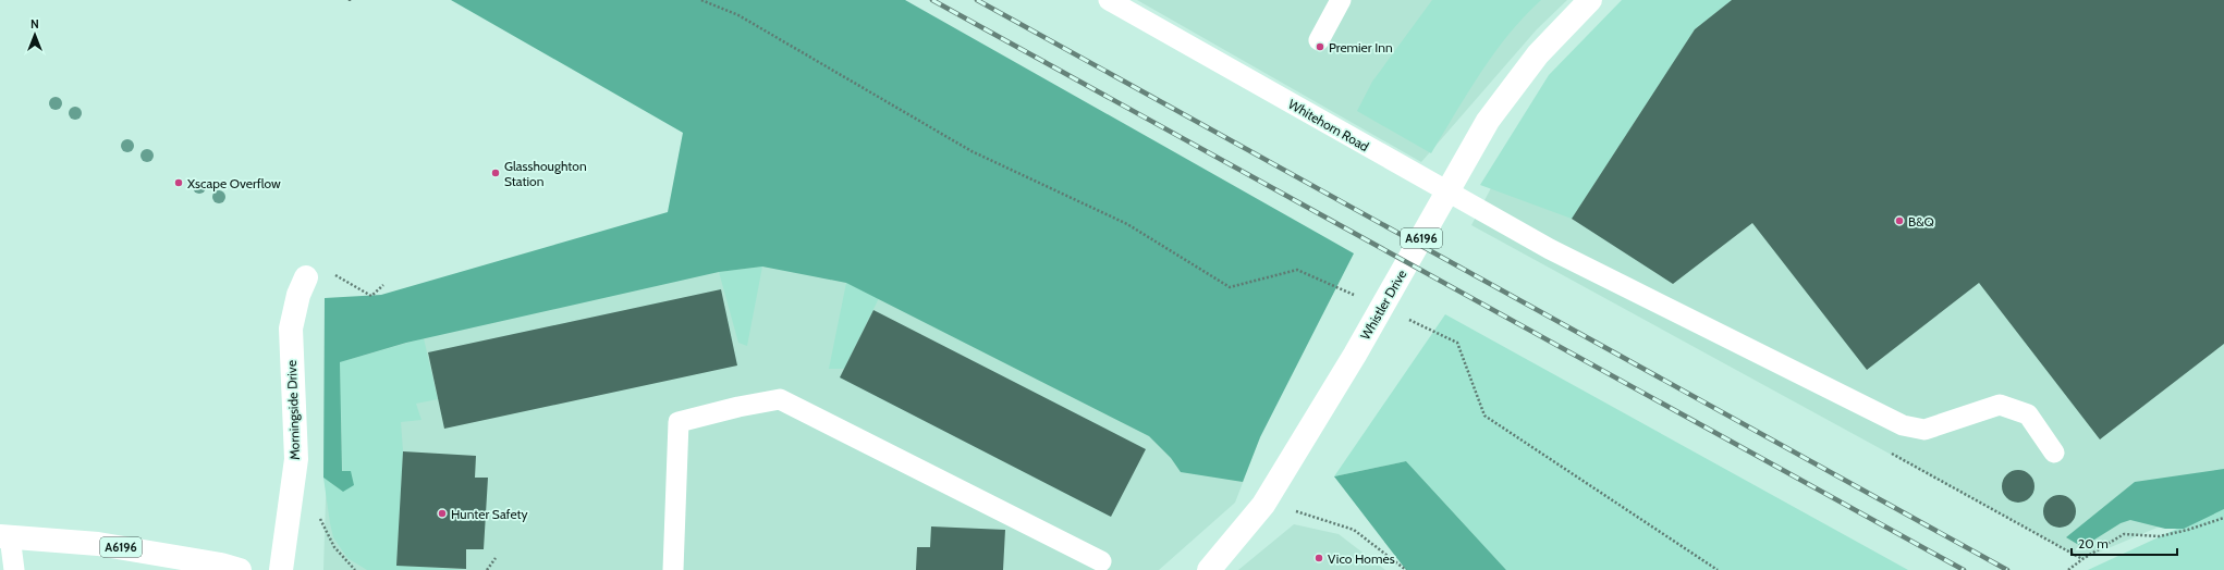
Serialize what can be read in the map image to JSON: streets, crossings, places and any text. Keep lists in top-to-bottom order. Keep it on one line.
{"streets":{"main road":["A6196","Whistler Drive","Morningside Drive"],"lane":["Whitehorn Road"]},"places":["Premier Inn","Glasshoughton Station","Xscape Overflow","B&Q","Hunter Safety","Vico Homes"],"scale_bar":"20 m","north":"top"}
